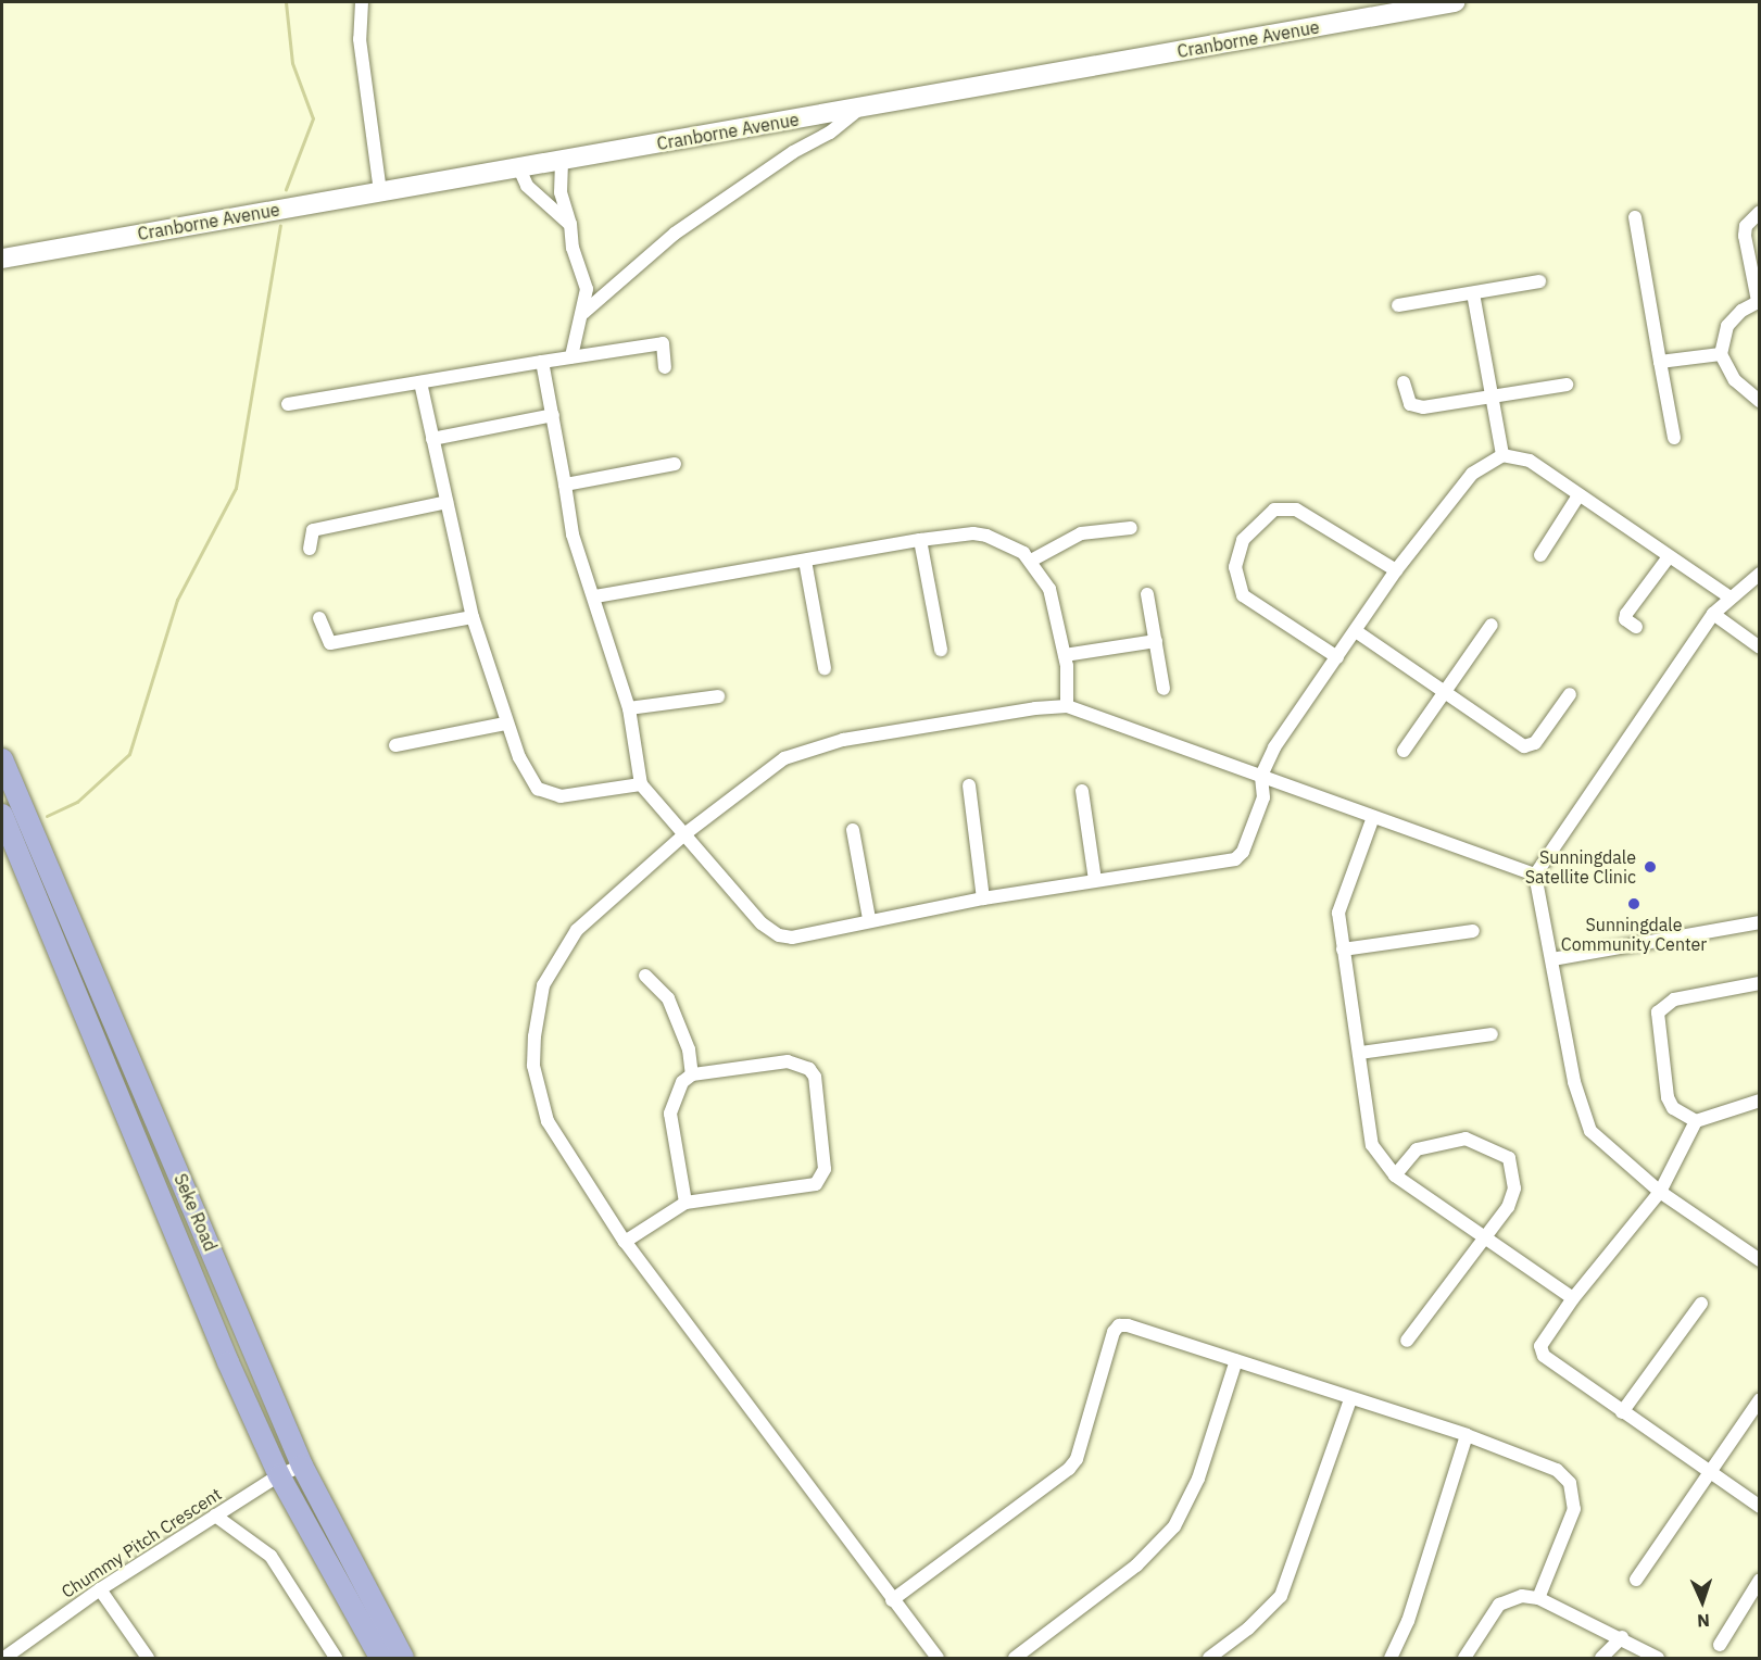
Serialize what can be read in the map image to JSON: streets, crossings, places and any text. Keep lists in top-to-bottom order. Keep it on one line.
{"streets":{"main road":["Seke Road"],"street":["Cranborne Avenue","Chummy Pitch Crescent"]},"crossings":[["Seke Road","Chummy Pitch Crescent"]],"places":["Sunningdale Satellite Clinic","Sunningdale Community Center"],"north":"bottom"}
